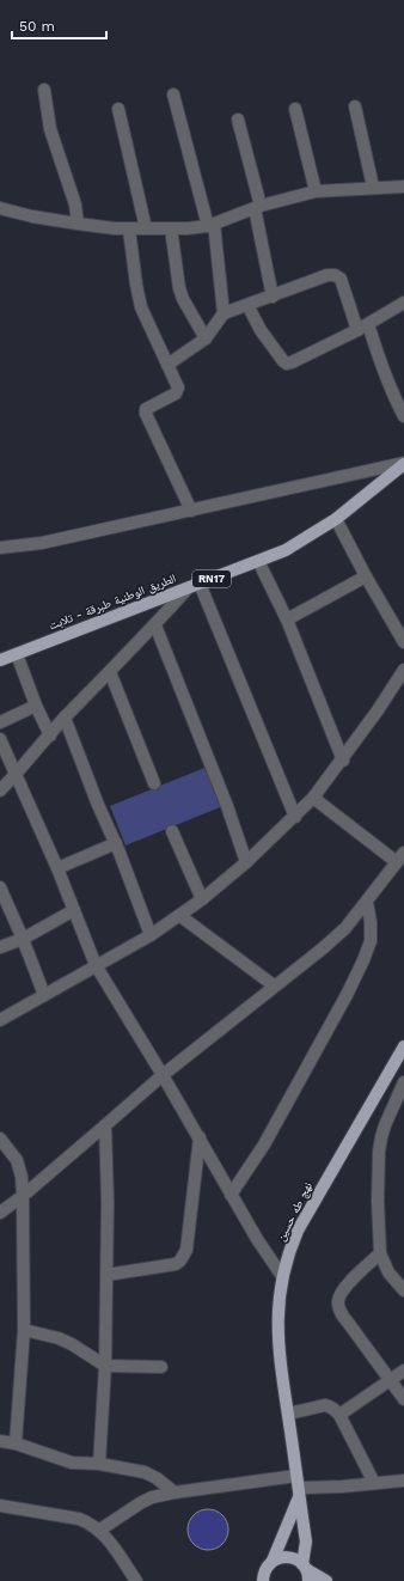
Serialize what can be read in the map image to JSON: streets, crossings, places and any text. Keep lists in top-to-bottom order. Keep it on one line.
{"streets":{"main road":["RN17","الطريق الوطنية طبرقة - تلابت","نهج طه حسين"]},"scale_bar":"50 m"}
